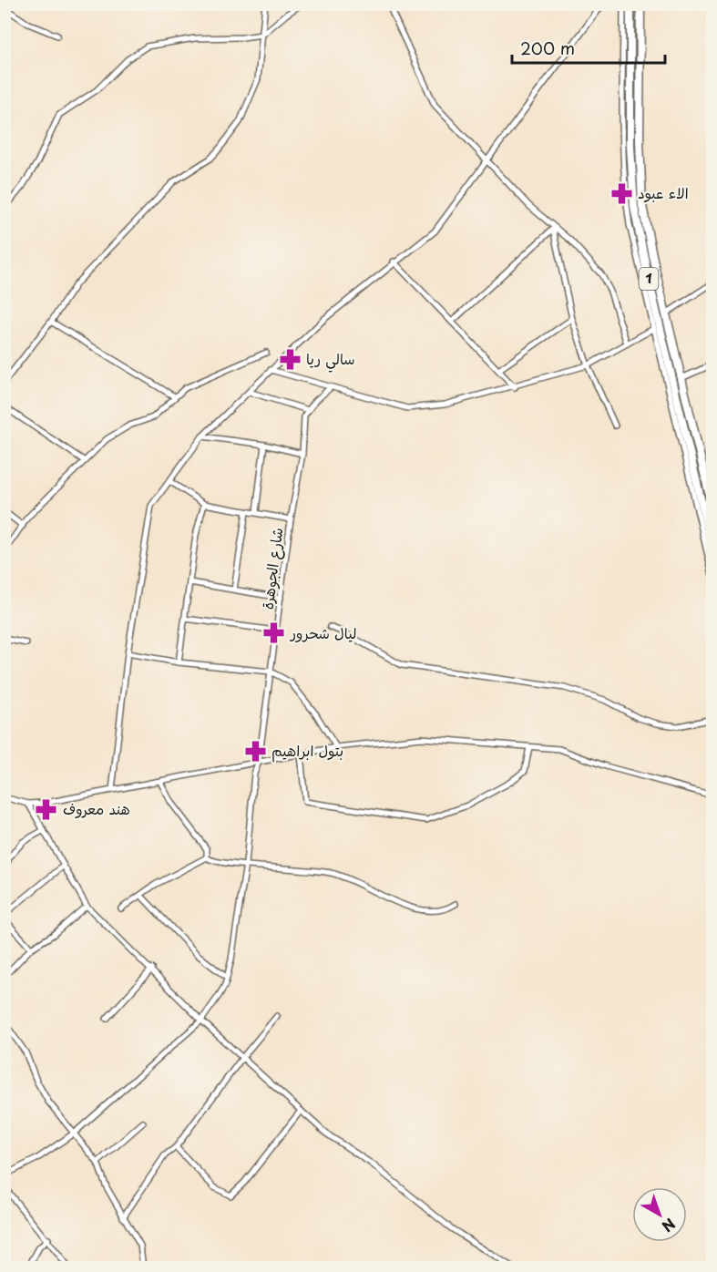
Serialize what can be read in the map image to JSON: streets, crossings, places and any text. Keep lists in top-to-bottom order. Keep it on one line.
{"streets":{"main road":["1"],"street":["شارع الجوهرة"]},"places":{"pharmacy":["الاء عبود","سالي ريا","ليال شحرور","بتول ابراهيم","هند معروف"]},"scale_bar":"200 m","north":"bottom right"}
